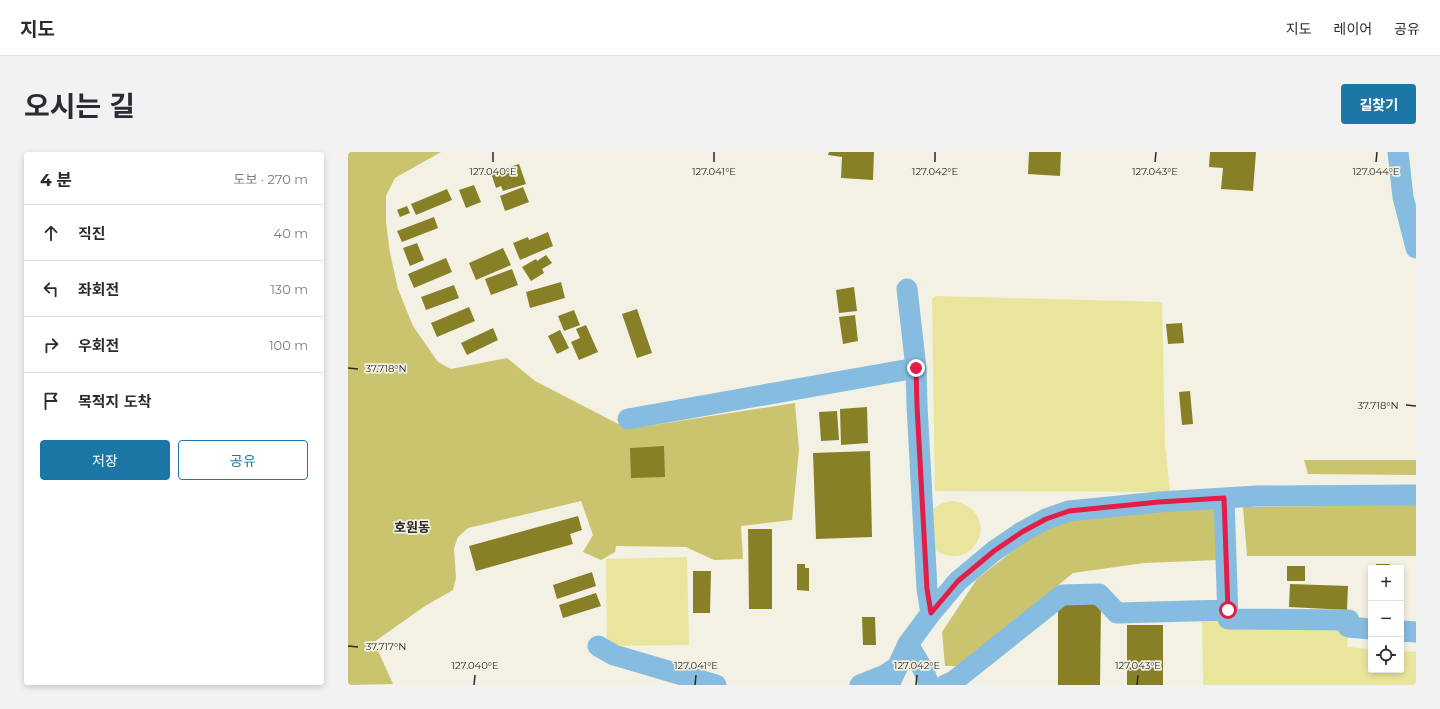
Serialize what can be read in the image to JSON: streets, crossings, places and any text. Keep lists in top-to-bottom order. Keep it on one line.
{"districts":["호원동"],"page":{"header":"지도","nav":["지도","레이어","공유"],"title":"오시는 길","buttons":["길찾기",["저장","공유"]],"heading":["4 분","도보 · 270 m"],"list":[["직진","40 m"],["좌회전","130 m"],["우회전","100 m"],"목적지 도착"],"map_buttons":["+","−"]},"coordinates":["127.040°E","127.041°E","127.042°E","127.043°E","127.044°E","37.718°N","37.717°N"]}
